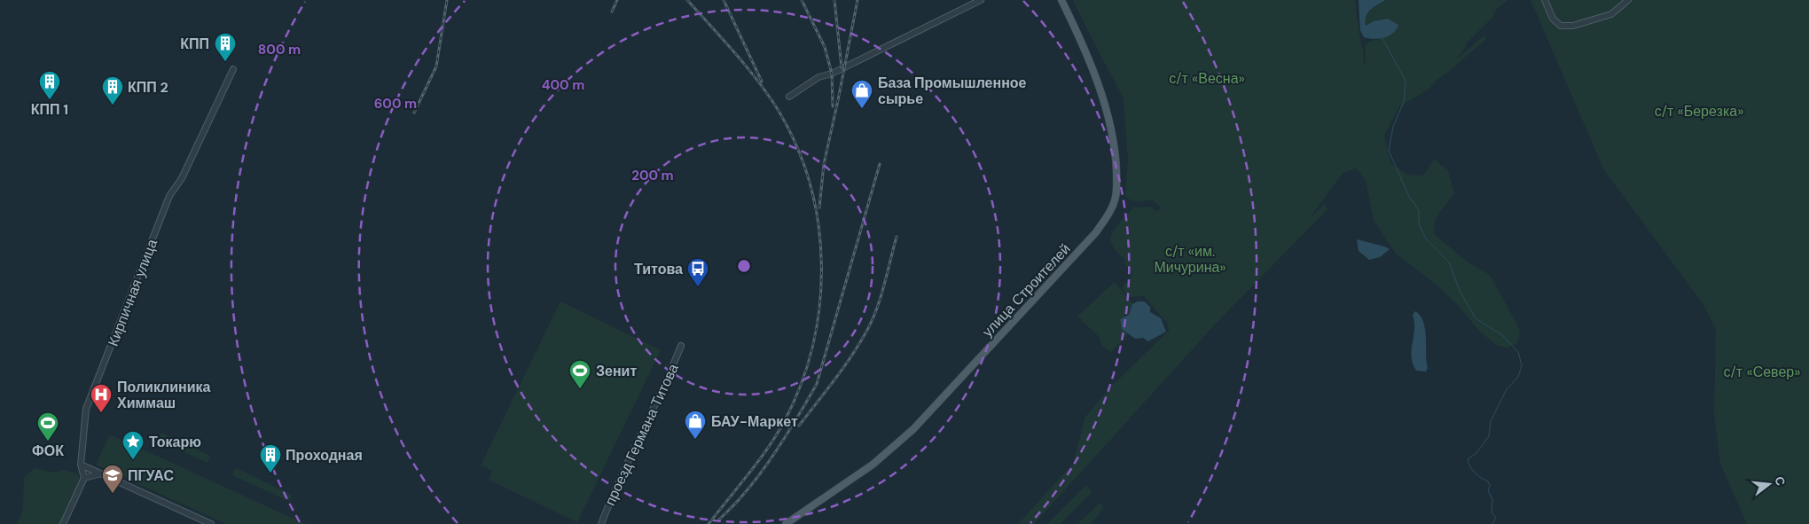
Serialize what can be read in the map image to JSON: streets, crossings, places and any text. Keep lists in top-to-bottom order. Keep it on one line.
{"streets":{"main road":["улица Строителей"],"street":["Кирпичная улица","проезд Германа Титова"]},"parks":["с/т «Весна»","с/т «Березка»","с/т «им. Мичурина»","с/т «Север»"],"places":{"building":["КПП","КПП 1","КПП 2","Проходная"],"shop":["База Промышленное сырье","БАУ-Маркет"],"bus stop":["Титова"],"sports":["Зенит","ФОК"],"hospital":["Поликлиника Химмаш"],"place":["Токарю"],"school or university":["ПГУАС"]},"north":"right","rings":["800 m","400 m","600 m","200 m"]}
